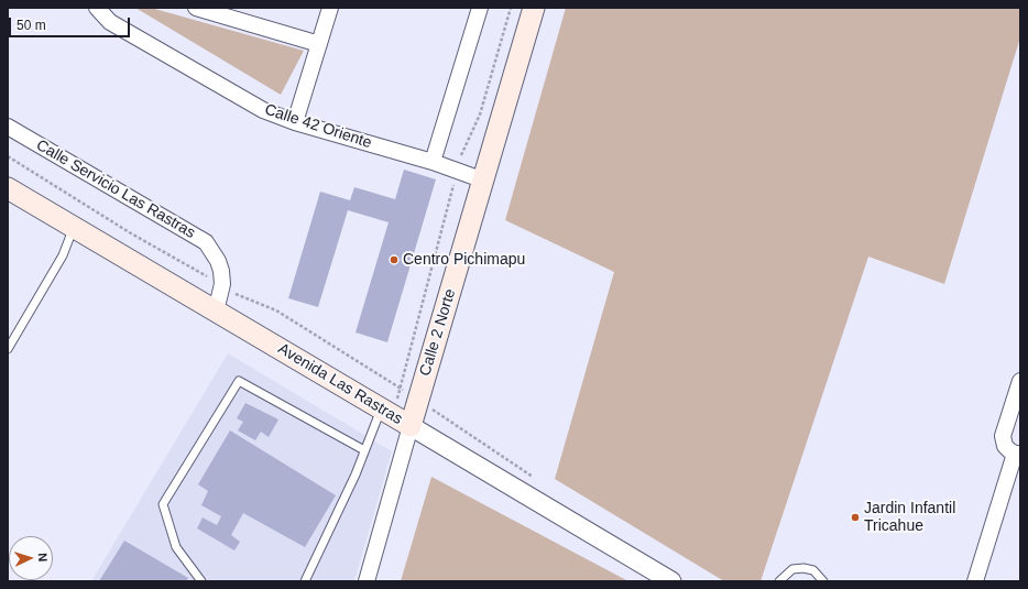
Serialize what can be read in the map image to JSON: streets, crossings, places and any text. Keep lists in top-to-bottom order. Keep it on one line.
{"streets":{"main road":["Calle 2 Norte","Avenida Las Rastras"],"street":["Calle 42 Oriente","Calle Servicio Las Rastras"]},"crossings":[["Calle 42 Oriente","Calle 2 Norte"],["Calle Servicio Las Rastras","Avenida Las Rastras"],["Calle 2 Norte","Avenida Las Rastras"]],"places":["Centro Pichimapu","Jardin Infantil Tricahue"],"scale_bar":"50 m","north":"right"}
